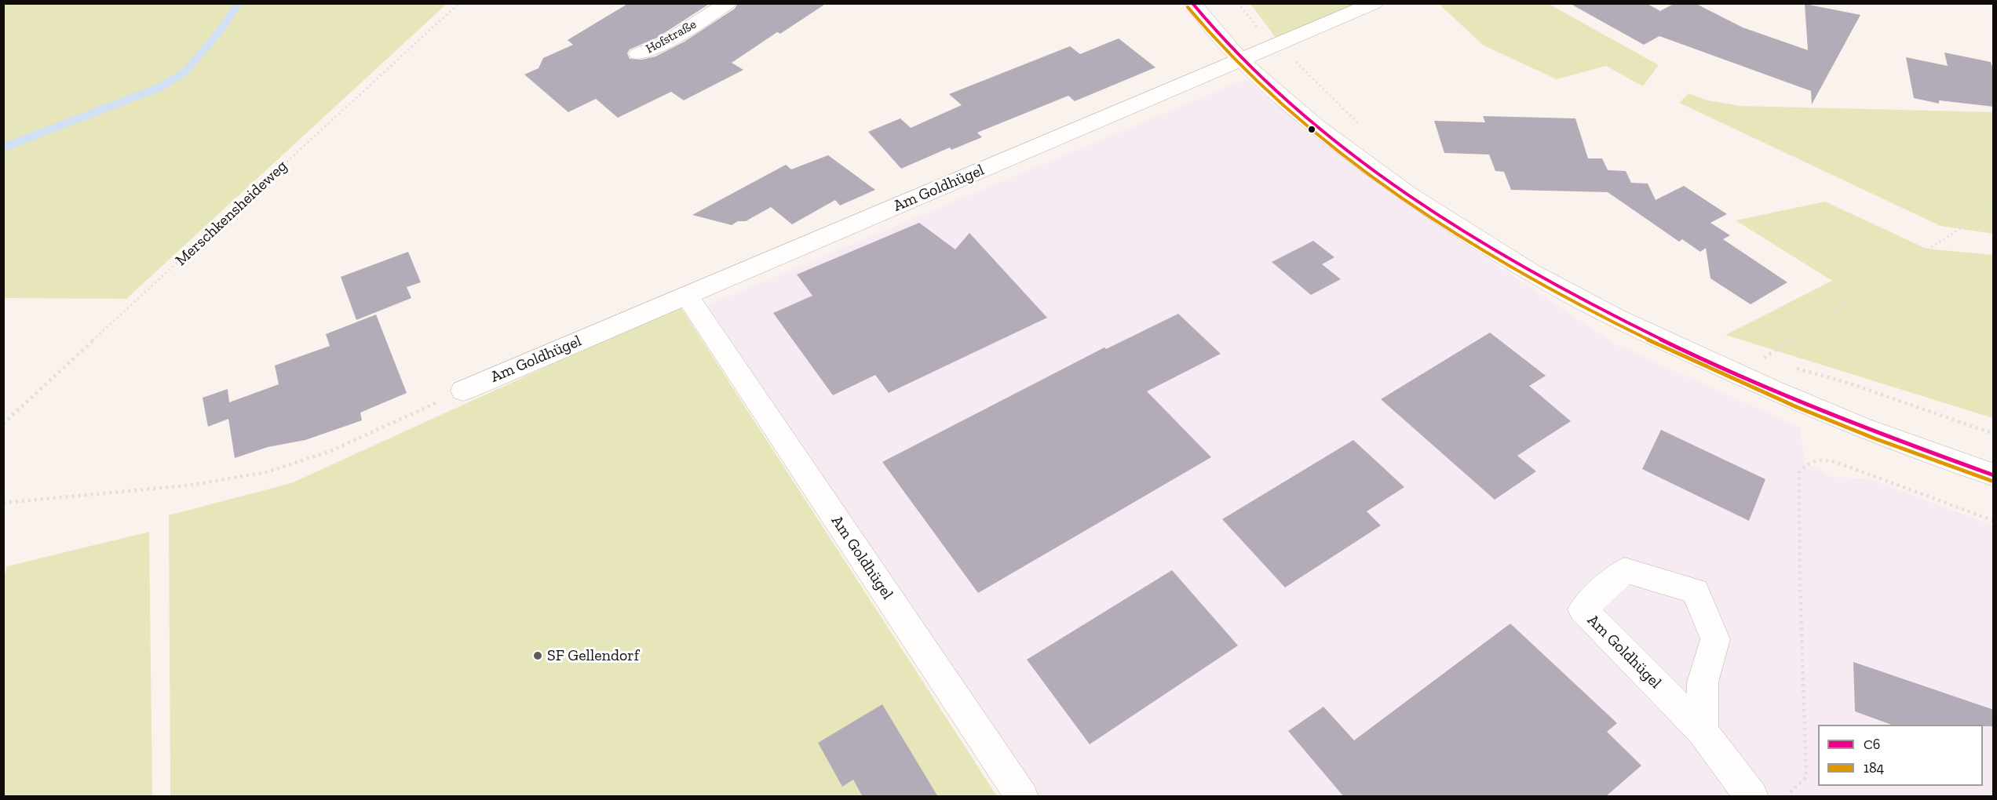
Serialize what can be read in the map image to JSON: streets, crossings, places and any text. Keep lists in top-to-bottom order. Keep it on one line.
{"streets":{"street":["Hofstraße","Am Goldhügel"],"path":["Merschkensheideweg"]},"places":["SF Gellendorf"],"lines":["transit line C6","transit line 184"],"legend":["C6","184"]}
